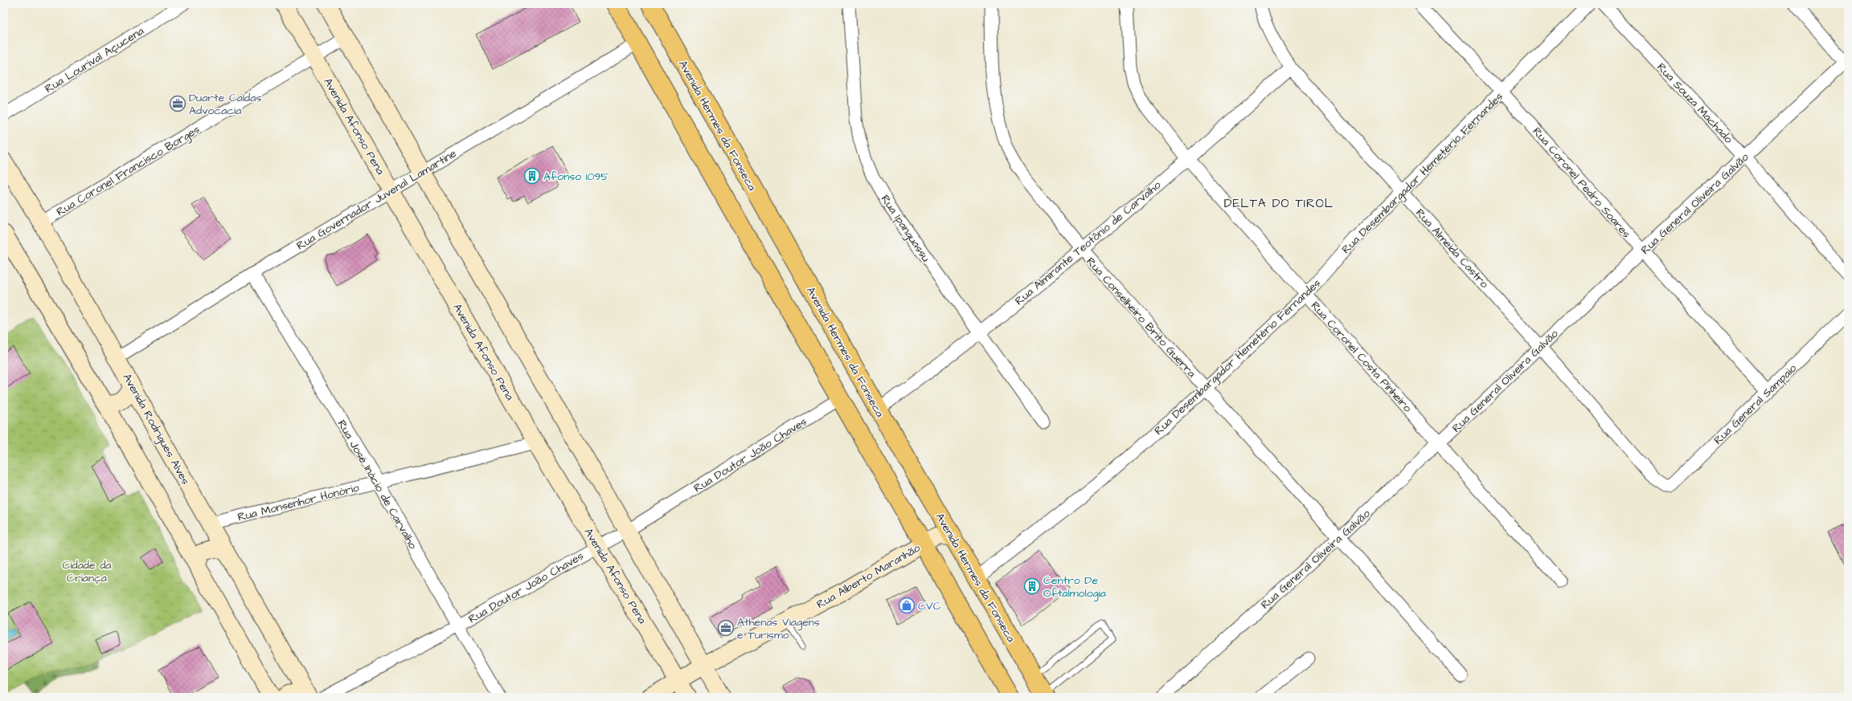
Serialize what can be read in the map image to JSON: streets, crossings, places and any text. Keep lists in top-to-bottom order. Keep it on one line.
{"streets":{"main road":["Avenida Hermes da Fonseca","Avenida Afonso Pena","Avenida Rodrigues Alves","Rua Alberto Maranhão"],"street":["Rua Lourival Açucena","Rua Souza Machado","Rua Coronel Francisco Borges","Rua Desembargador Hemetério Fernandes","Rua Coronel Pedro Soares","Rua Governador Juvenal Lamartine","Rua General Oliveira Galvão","Rua Ipanguassu","Rua Almirante Teotônio de Carvalho","Rua Almeida Castro","Rua Conselheiro Brito Guerra","Rua Coronel Costa Pinheiro","Rua General Sampaio","Rua Doutor João Chaves","Rua José Inácio de Carvalho","Rua Monsenhor Honório"]},"crossings":[["Rua Souza Machado","Rua General Oliveira Galvão"],["Avenida Hermes da Fonseca","Rua Desembargador Hemetério Fernandes"],["Avenida Hermes da Fonseca","Rua Almirante Teotônio de Carvalho"],["Avenida Hermes da Fonseca","Rua Alberto Maranhão"],["Avenida Afonso Pena","Rua Coronel Francisco Borges"],["Avenida Afonso Pena","Rua Governador Juvenal Lamartine"],["Avenida Afonso Pena","Rua Doutor João Chaves"],["Avenida Afonso Pena","Rua Monsenhor Honório"],["Avenida Afonso Pena","Rua Alberto Maranhão"],["Rua Coronel Francisco Borges","Avenida Rodrigues Alves"],["Rua Desembargador Hemetério Fernandes","Rua Coronel Pedro Soares"],["Rua Desembargador Hemetério Fernandes","Rua Almeida Castro"],["Rua Desembargador Hemetério Fernandes","Rua Conselheiro Brito Guerra"],["Rua Desembargador Hemetério Fernandes","Rua Coronel Costa Pinheiro"],["Rua Coronel Pedro Soares","Rua General Oliveira Galvão"],["Rua Coronel Pedro Soares","Rua General Sampaio"],["Rua Governador Juvenal Lamartine","Avenida Rodrigues Alves"],["Rua Governador Juvenal Lamartine","Rua José Inácio de Carvalho"],["Rua General Oliveira Galvão","Rua Almeida Castro"],["Rua General Oliveira Galvão","Rua Conselheiro Brito Guerra"],["Rua General Oliveira Galvão","Rua Coronel Costa Pinheiro"],["Rua Ipanguassu","Rua Almirante Teotônio de Carvalho"],["Rua Almirante Teotônio de Carvalho","Rua Almeida Castro"],["Rua Almirante Teotônio de Carvalho","Rua Conselheiro Brito Guerra"],["Rua Almirante Teotônio de Carvalho","Rua Coronel Costa Pinheiro"],["Rua Almeida Castro","Rua General Sampaio"],["Avenida Rodrigues Alves","Rua Doutor João Chaves"],["Avenida Rodrigues Alves","Rua Monsenhor Honório"],["Rua Doutor João Chaves","Rua José Inácio de Carvalho"],["Rua José Inácio de Carvalho","Rua Monsenhor Honório"]],"districts":["DELTA DO TIROL"],"parks":["Cidade da Criança"],"places":{"office":["Duarte Caldas Advocacia","Athenas Viagens e Turismo"],"building":["Afonso 1095","Centro De Oftalmologia"],"shop":["CVC"]}}
